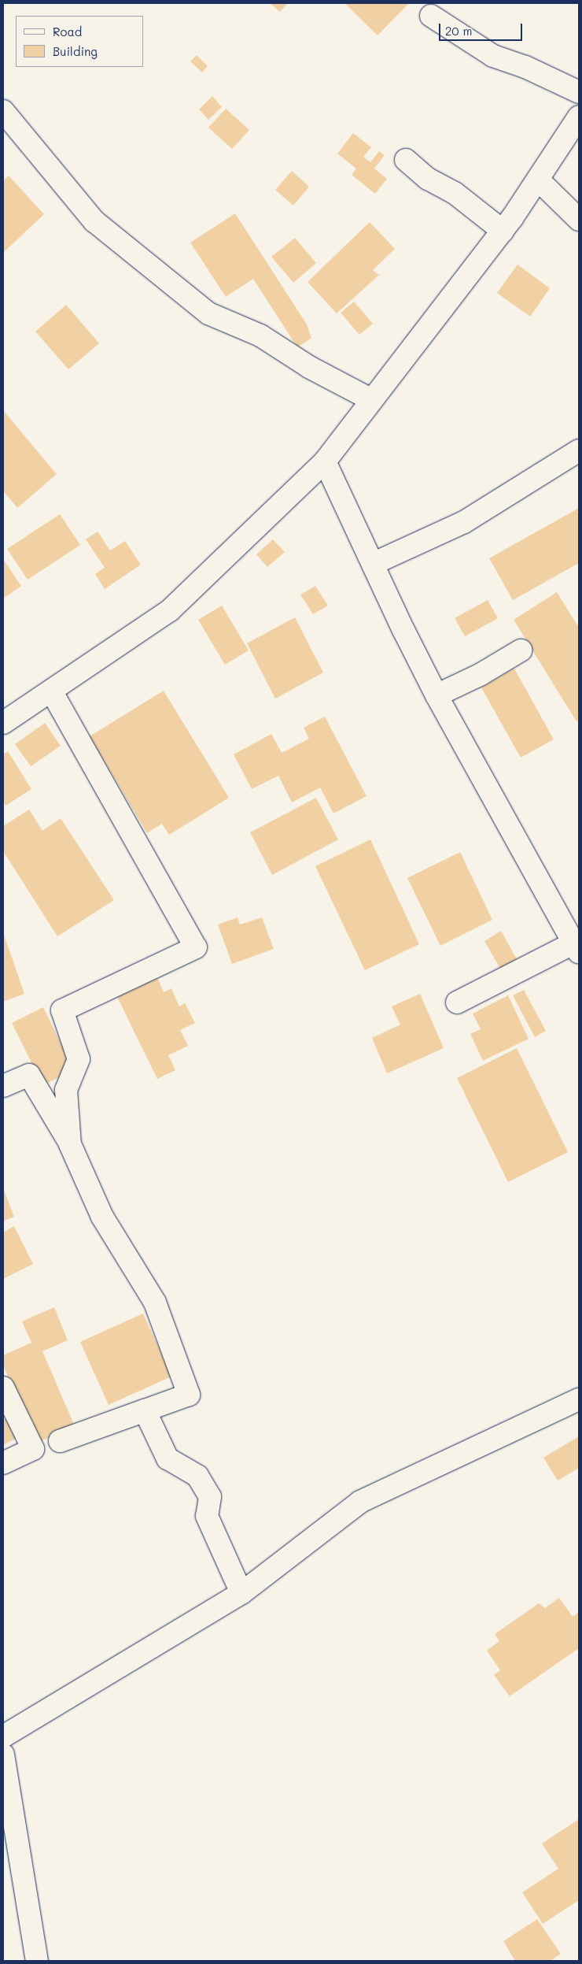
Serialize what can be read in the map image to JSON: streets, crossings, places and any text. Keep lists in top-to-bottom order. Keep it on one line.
{"legend":["Road","Building"],"scale_bar":"20 m"}
